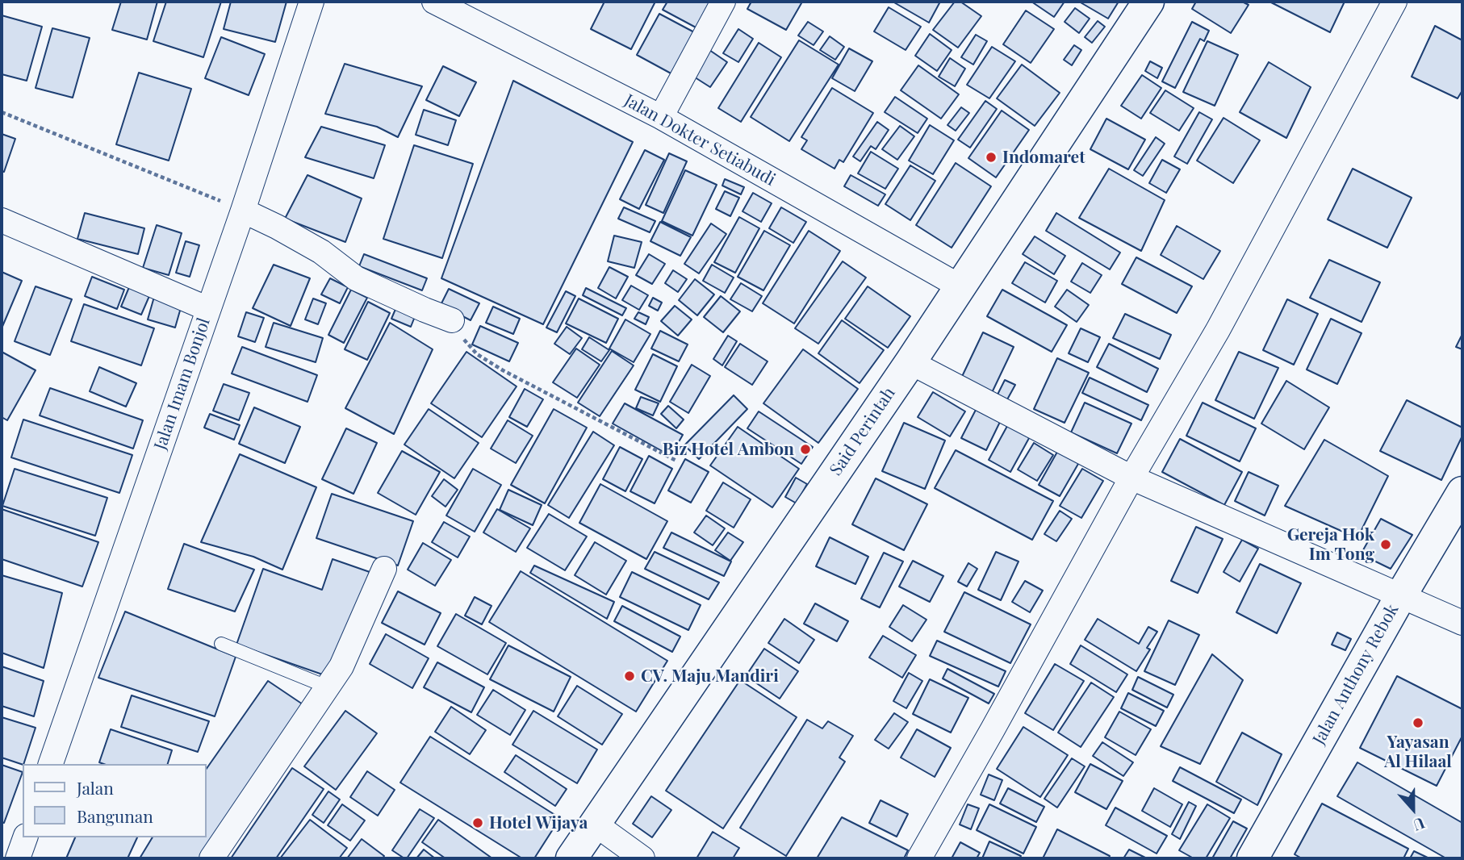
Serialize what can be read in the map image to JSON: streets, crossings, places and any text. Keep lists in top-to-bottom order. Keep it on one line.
{"streets":{"main road":["Said Perintah","Jalan Anthony Rebok"],"street":["Jalan Dokter Setiabudi","Jalan Imam Bonjol"]},"crossings":[["Jalan Dokter Setiabudi","Said Perintah"]],"places":["Indomaret","Biz Hotel Ambon","Gereja Hok Im Tong","CV. Maju Mandiri","Yayasan Al Hilaal","Hotel Wijaya"],"legend":["Jalan","Bangunan"],"north":"bottom"}
